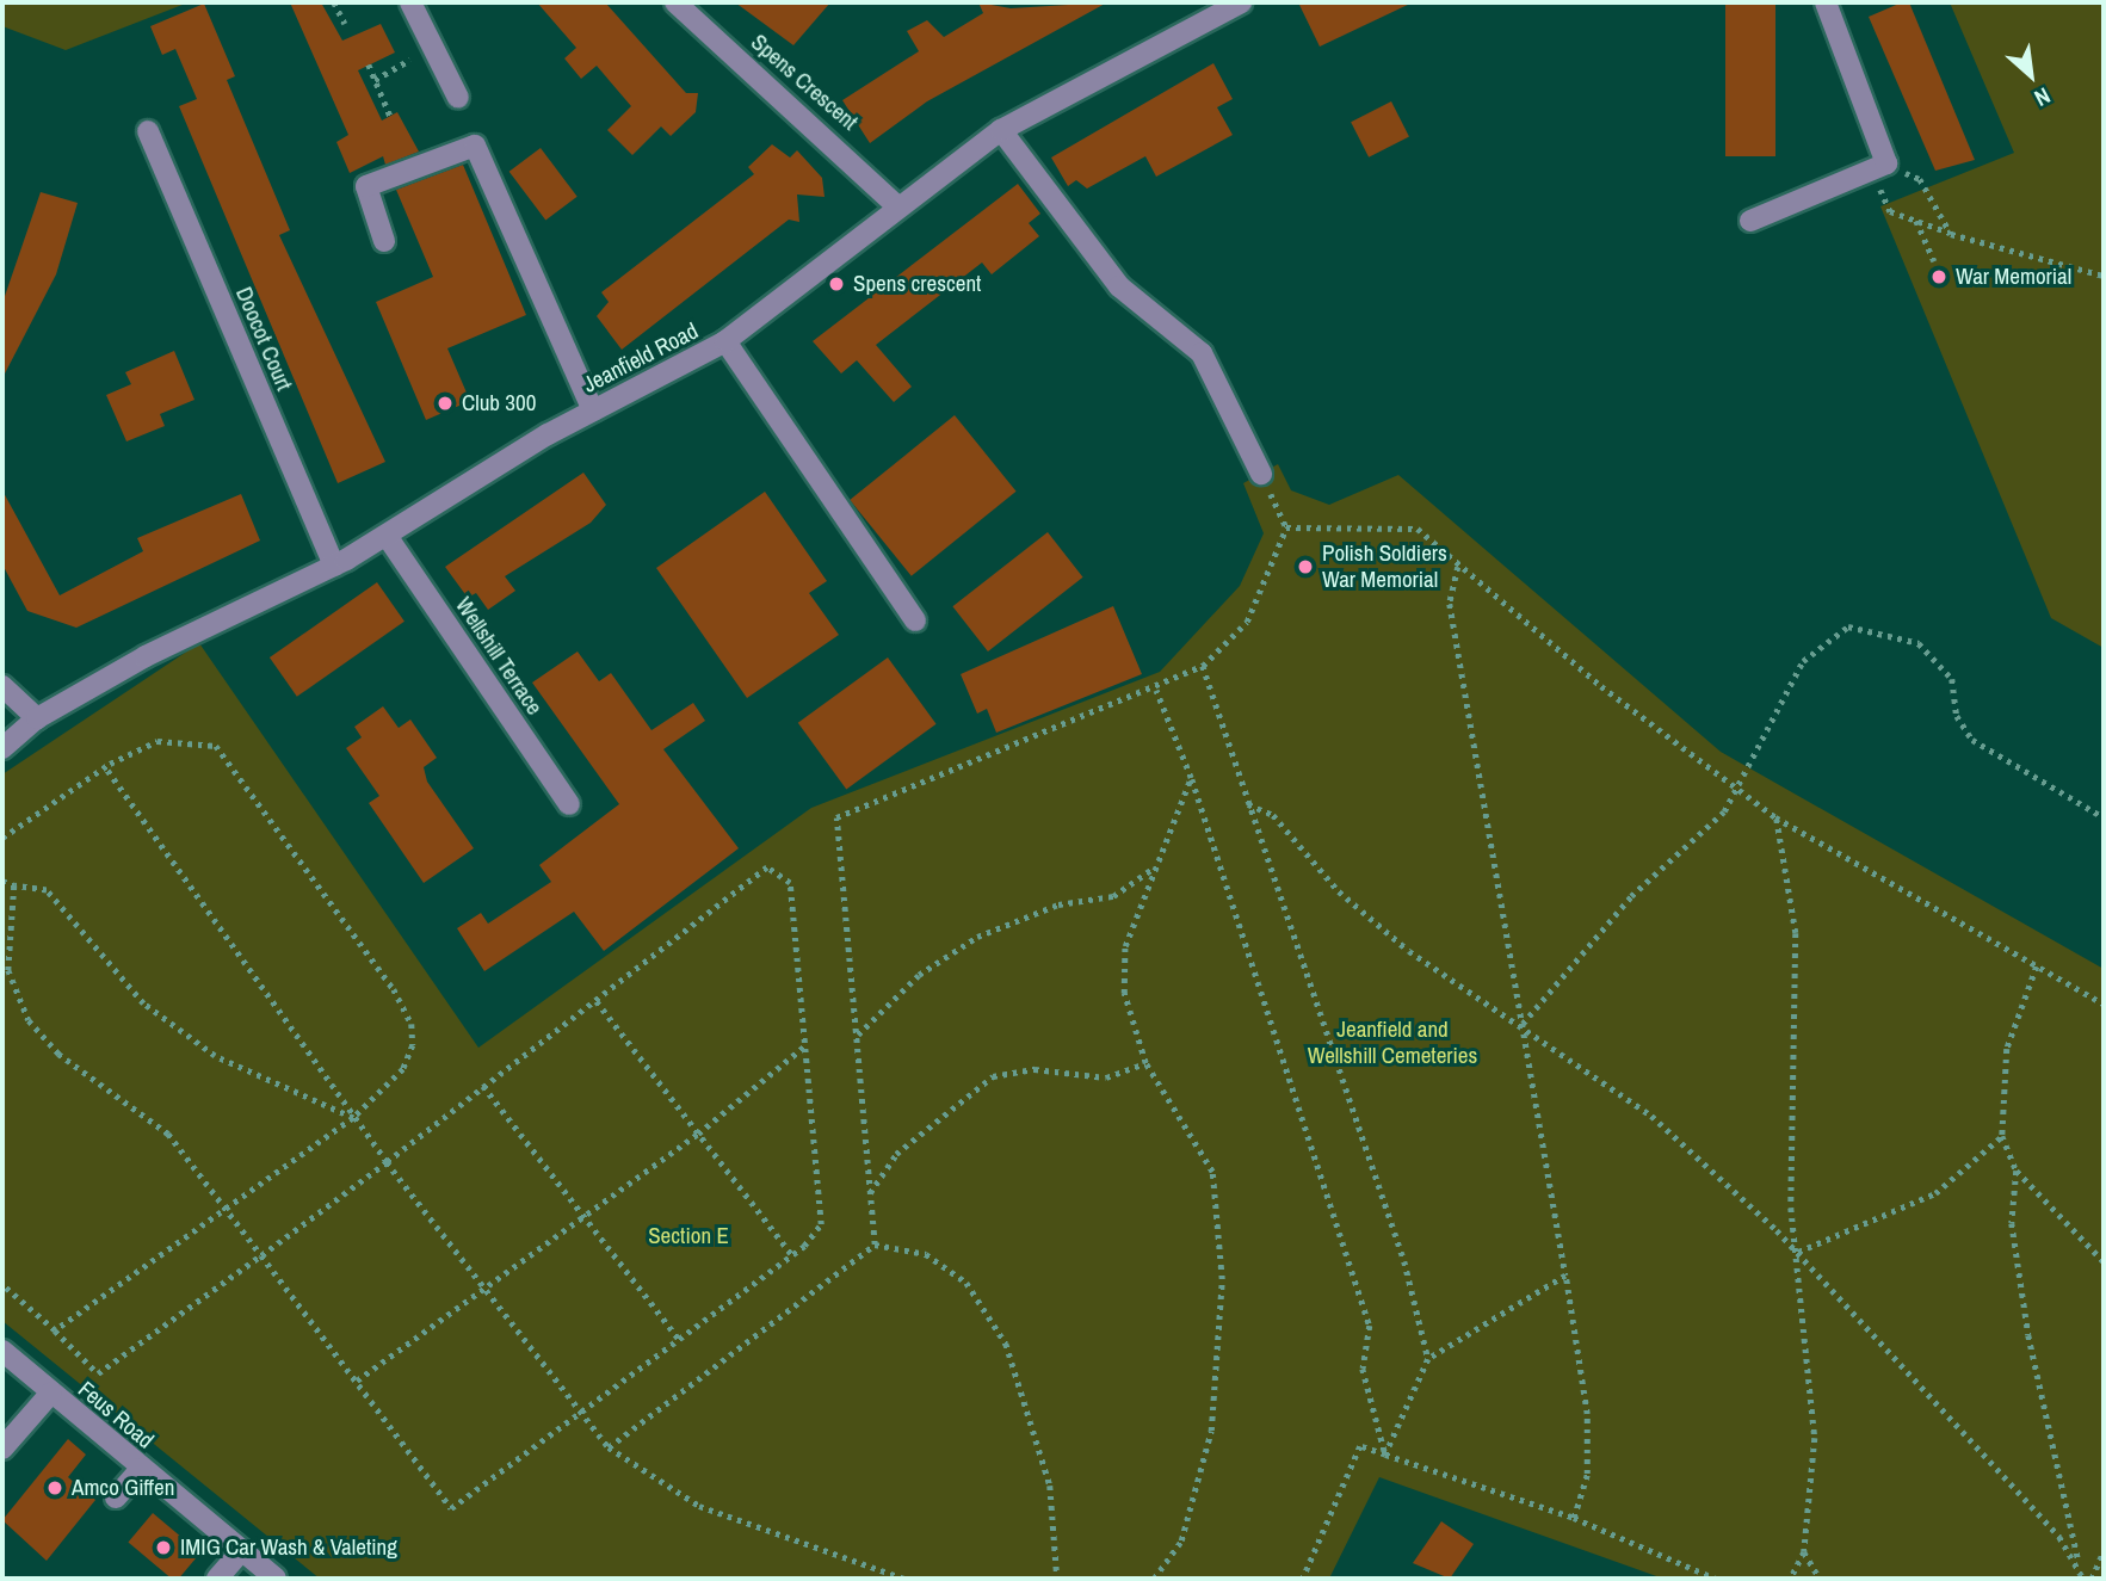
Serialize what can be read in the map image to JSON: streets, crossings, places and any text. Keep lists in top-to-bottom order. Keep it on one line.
{"streets":{"street":["Spens Crescent","Doocot Court","Jeanfield Road","Wellshill Terrace","Feus Road"]},"crossings":[["Spens Crescent","Jeanfield Road"],["Doocot Court","Jeanfield Road"],["Jeanfield Road","Wellshill Terrace"]],"parks":["Jeanfield and Wellshill Cemeteries","Section E"],"places":["War Memorial","Spens crescent","Club 300","Polish Soldiers War Memorial","Amco Giffen","IMIG Car Wash & Valeting"],"north":"bottom right"}
